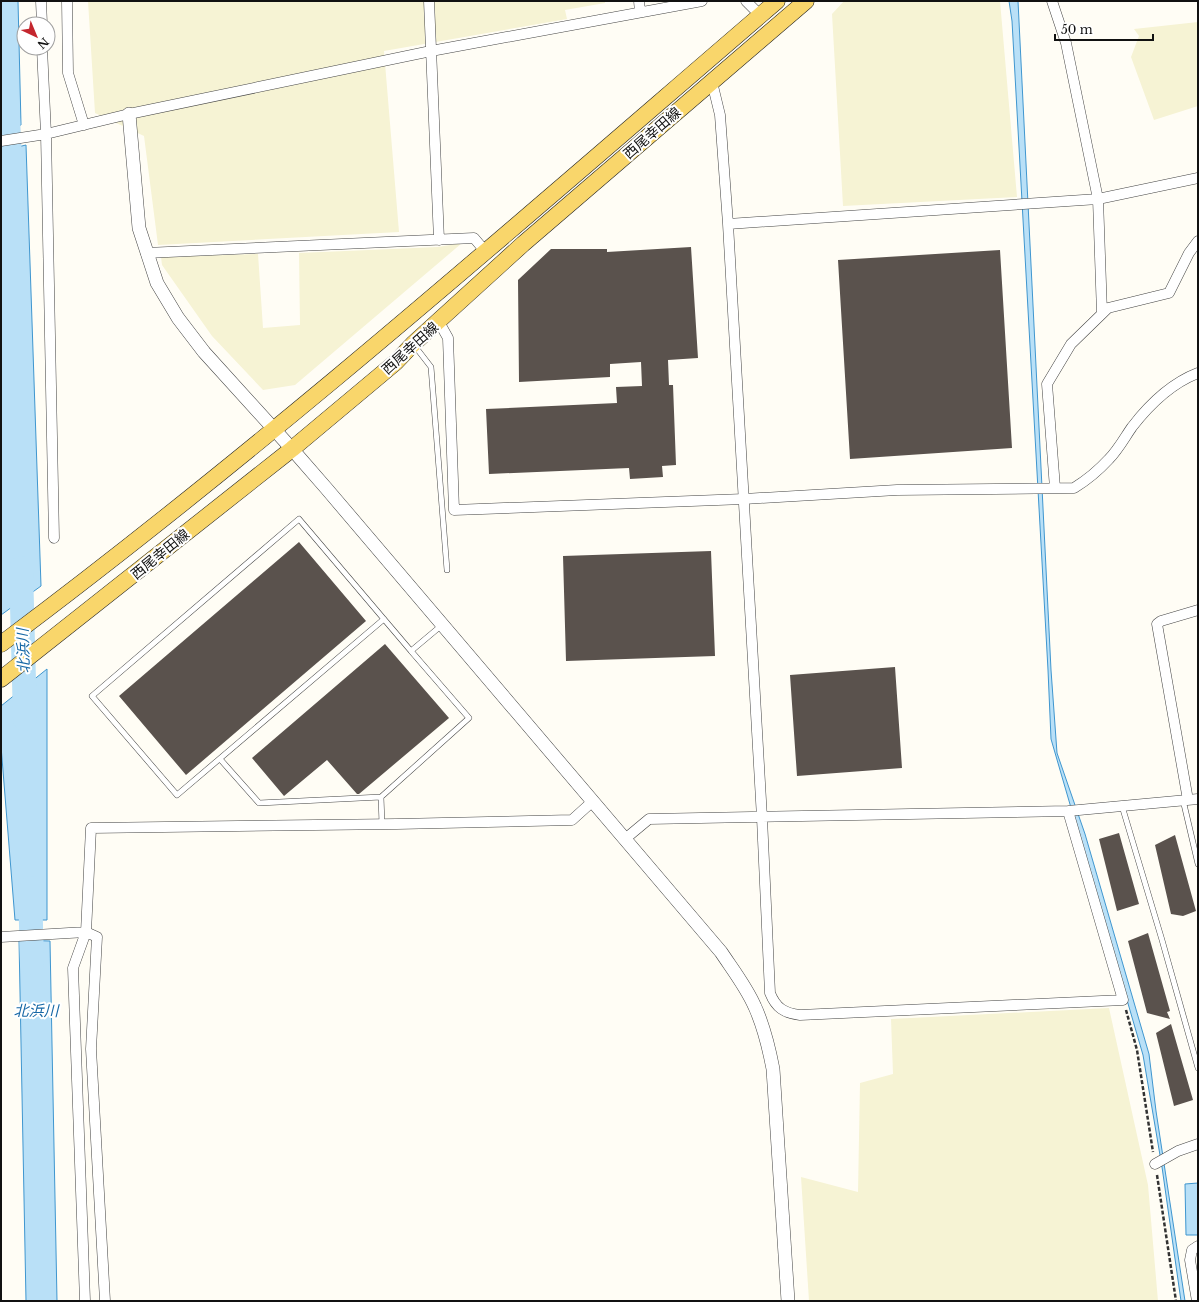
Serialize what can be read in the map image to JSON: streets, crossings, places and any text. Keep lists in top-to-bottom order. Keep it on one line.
{"streets":{"main road":["西尾幸田線"]},"water":["北浜川"],"scale_bar":"50 m","north":"bottom right"}
